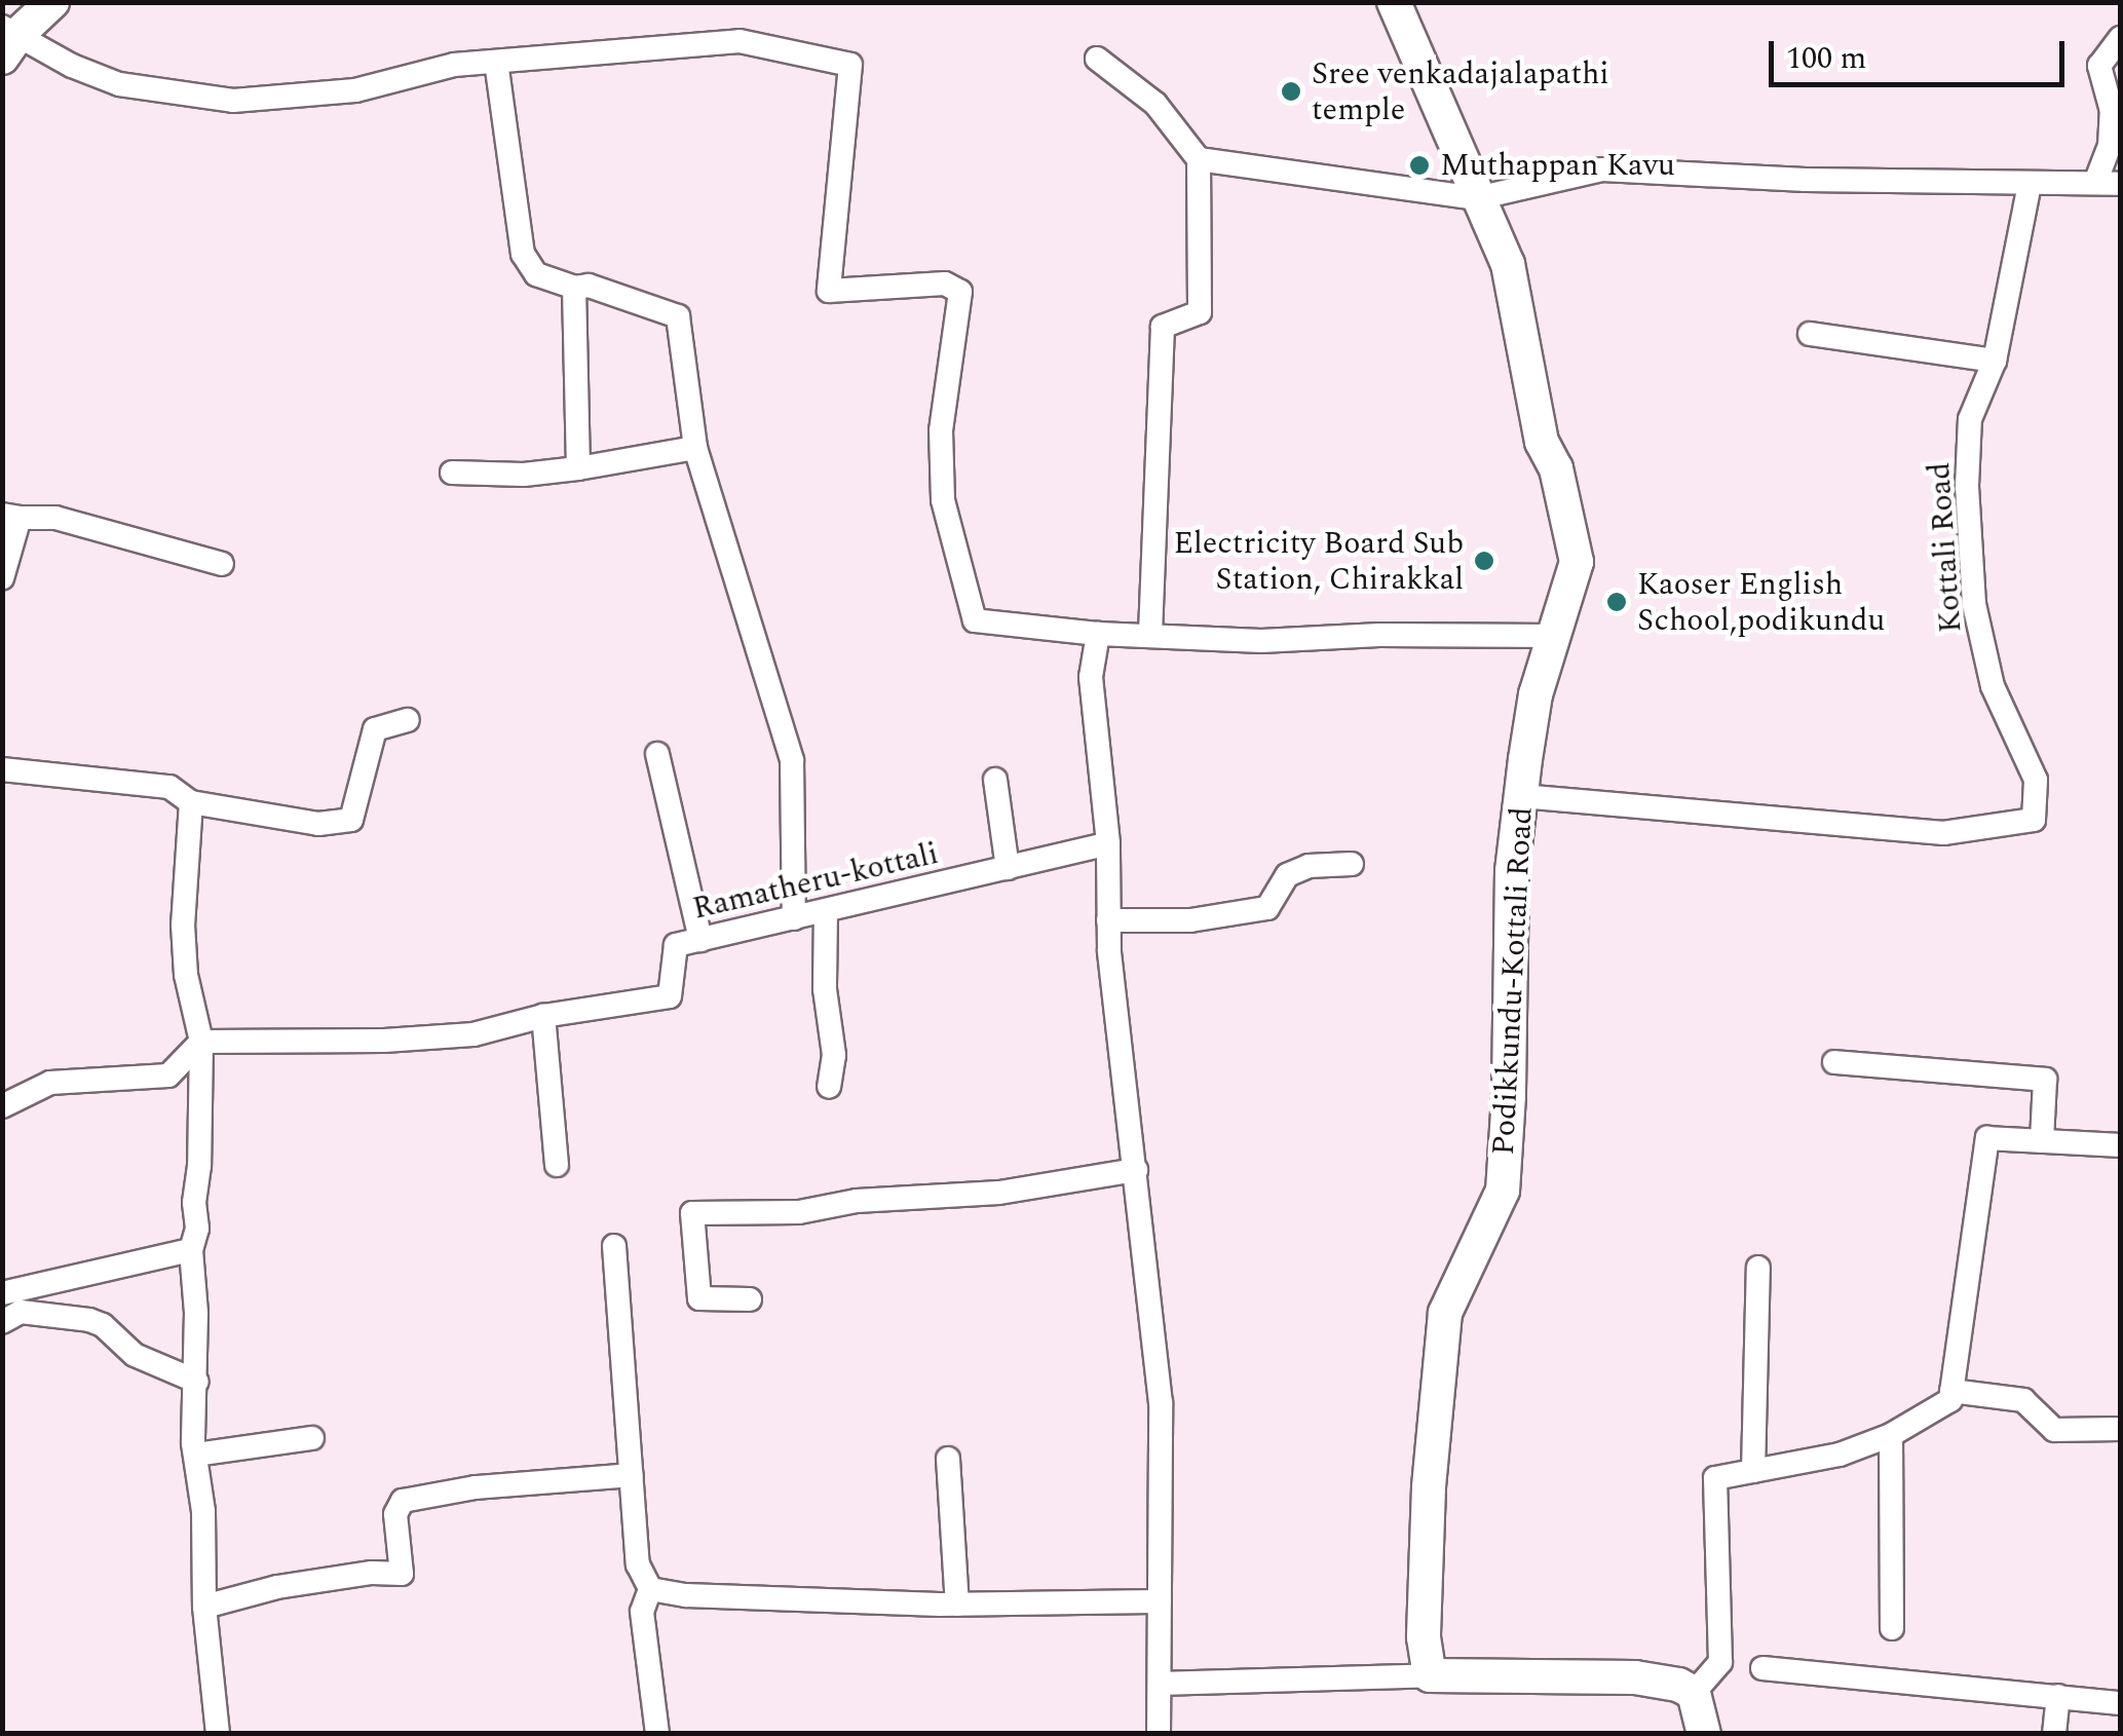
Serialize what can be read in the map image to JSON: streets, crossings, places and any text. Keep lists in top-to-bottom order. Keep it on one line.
{"streets":{"main road":["Podikkundu-Kottali Road"],"street":["Kottali Road","Ramatheru-kottali"]},"crossings":[["Kottali Road","Podikkundu-Kottali Road"]],"places":["Sree venkadajalapathi temple","Muthappan Kavu","Electricity Board Sub Station, Chirakkal","Kaoser English School,podikundu"],"scale_bar":"100 m"}
